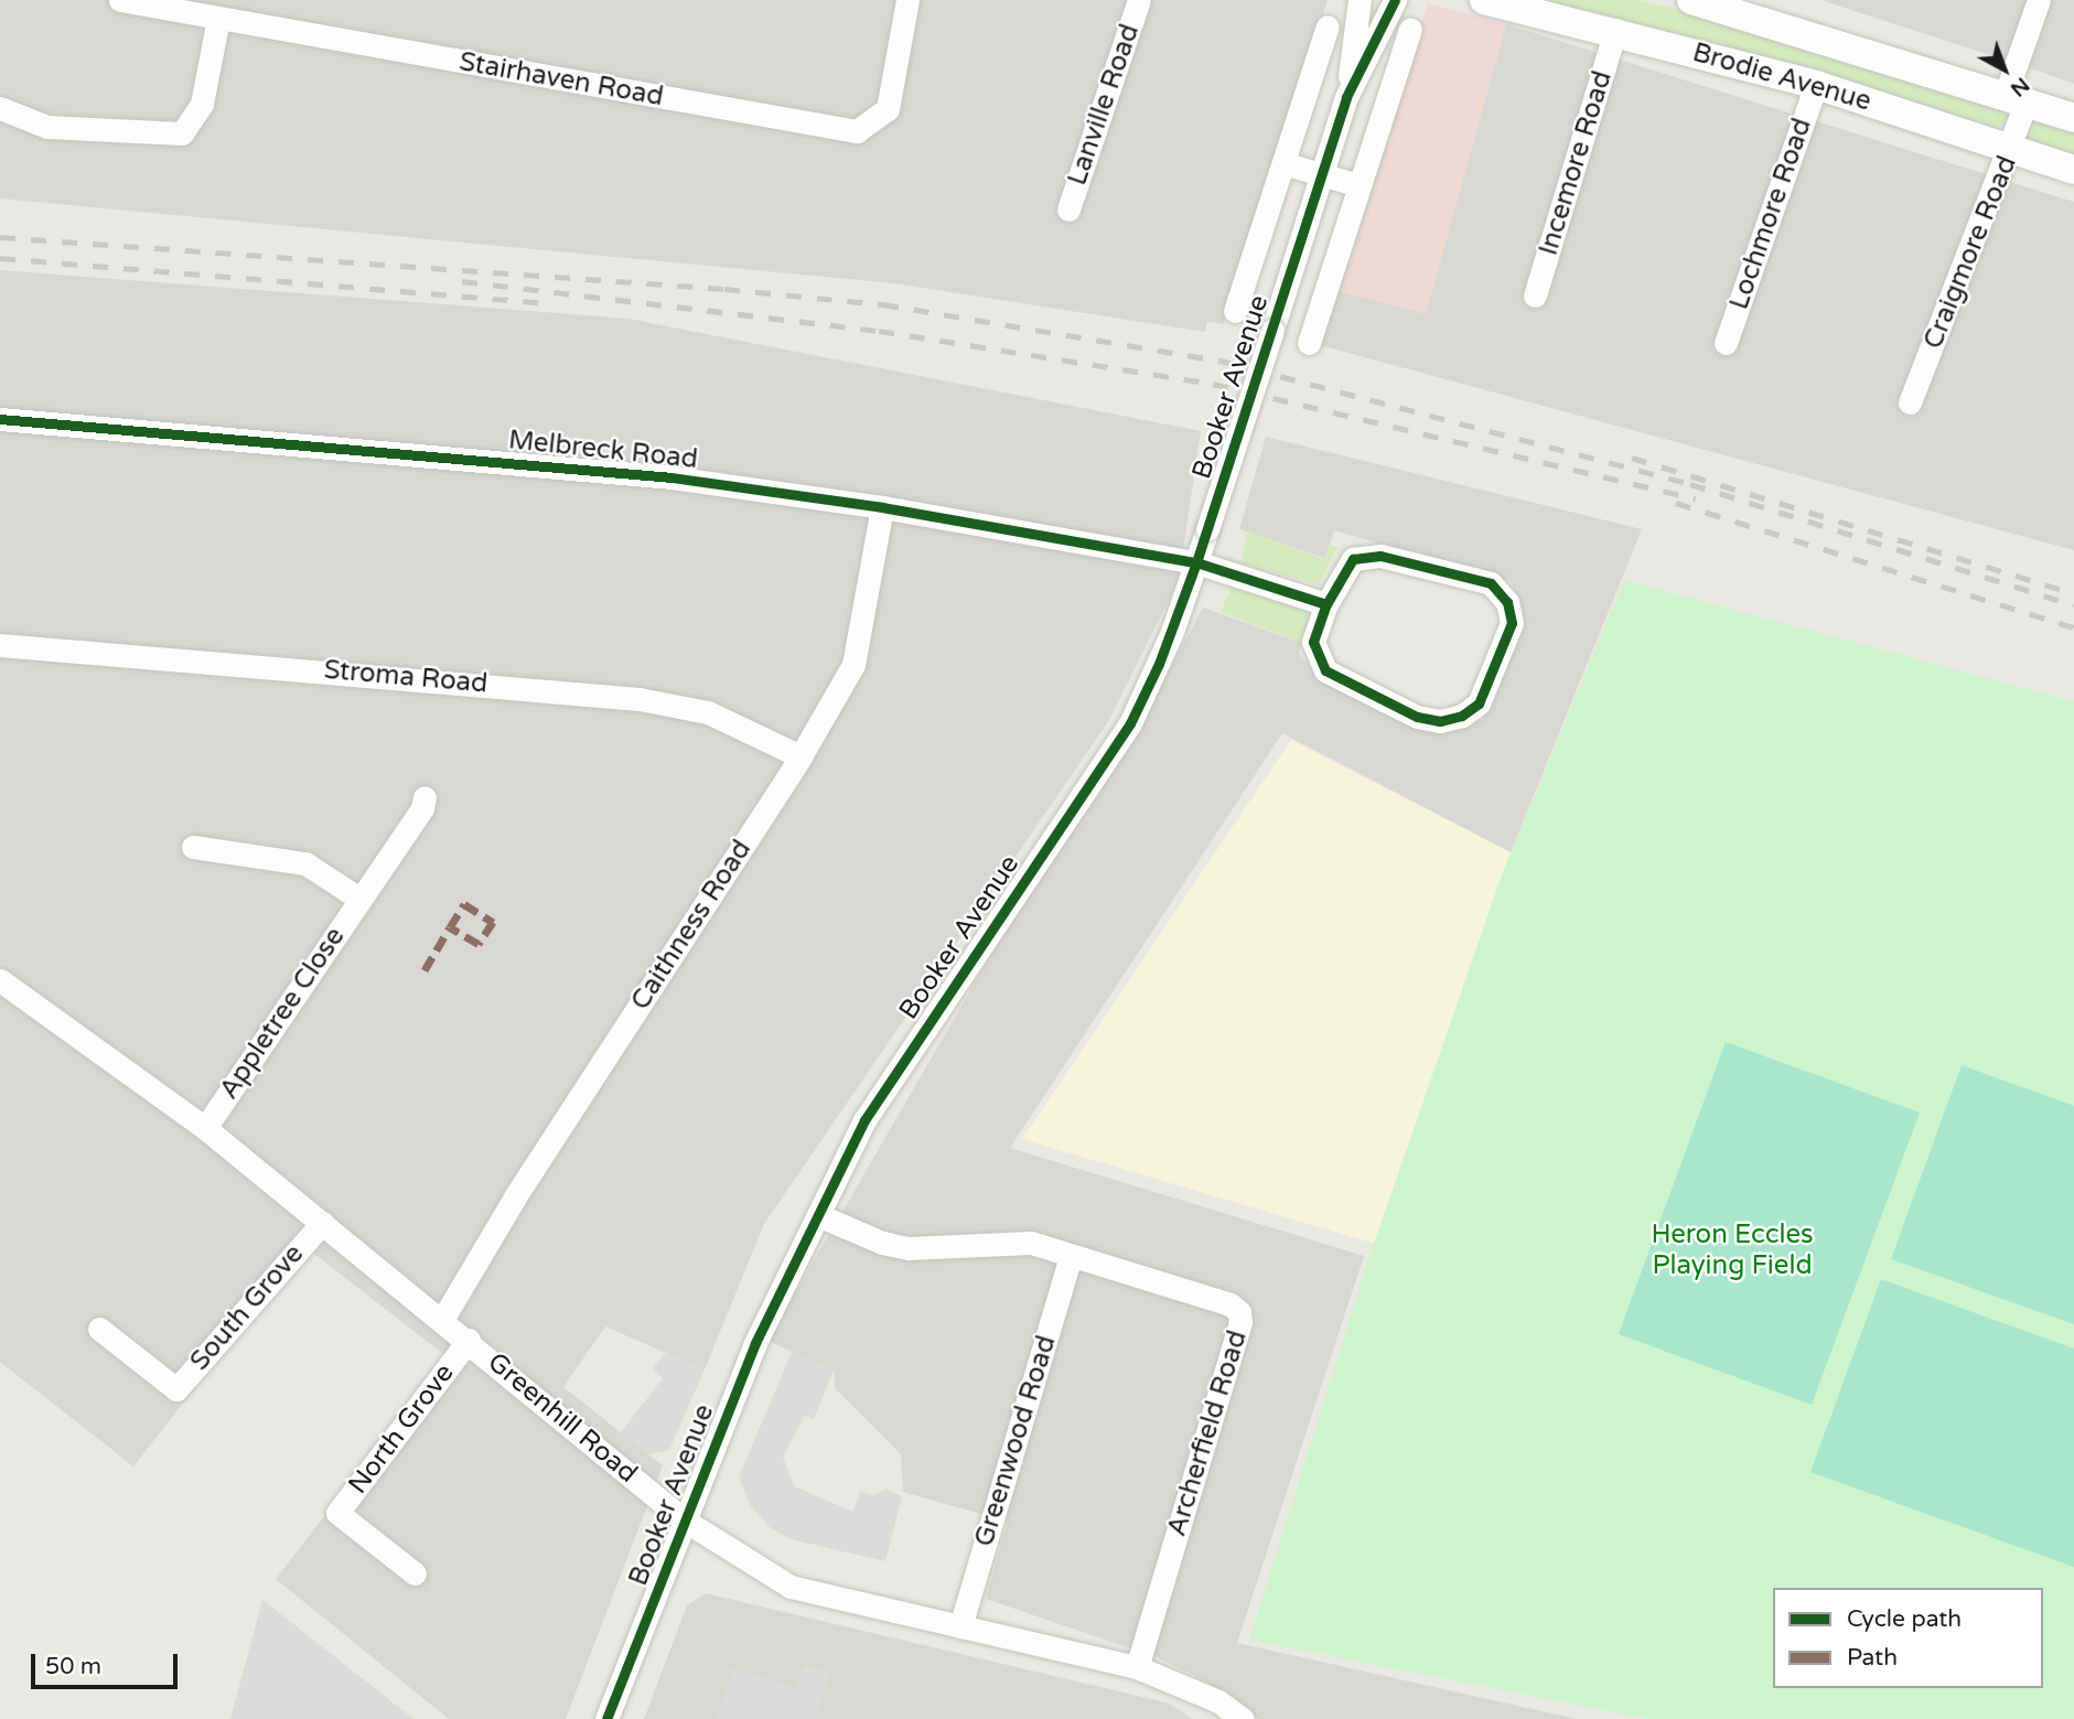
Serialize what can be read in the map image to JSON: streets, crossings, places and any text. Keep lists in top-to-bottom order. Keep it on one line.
{"streets":{"street":["Brodie Avenue","Stairhaven Road","Lanville Road","Incemore Road","Lochmore Road","Craigmore Road","Booker Avenue","Melbreck Road","Stroma Road","Caithness Road","Appletree Close","South Grove","Greenhill Road","North Grove","Archerfield Road","Greenwood Road"]},"crossings":[["Brodie Avenue","Incemore Road"],["Brodie Avenue","Lochmore Road"],["Brodie Avenue","Craigmore Road"],["Booker Avenue","Melbreck Road"],["Booker Avenue","Greenhill Road"],["Booker Avenue","Archerfield Road"],["Melbreck Road","Caithness Road"],["Stroma Road","Caithness Road"],["Caithness Road","Greenhill Road"],["Appletree Close","Greenhill Road"],["South Grove","Greenhill Road"],["Greenhill Road","North Grove"],["Greenhill Road","Archerfield Road"],["Greenhill Road","Greenwood Road"],["Archerfield Road","Greenwood Road"]],"parks":["Heron Eccles Playing Field"],"legend":["Cycle path","Path"],"scale_bar":"50 m","north":"bottom right"}
